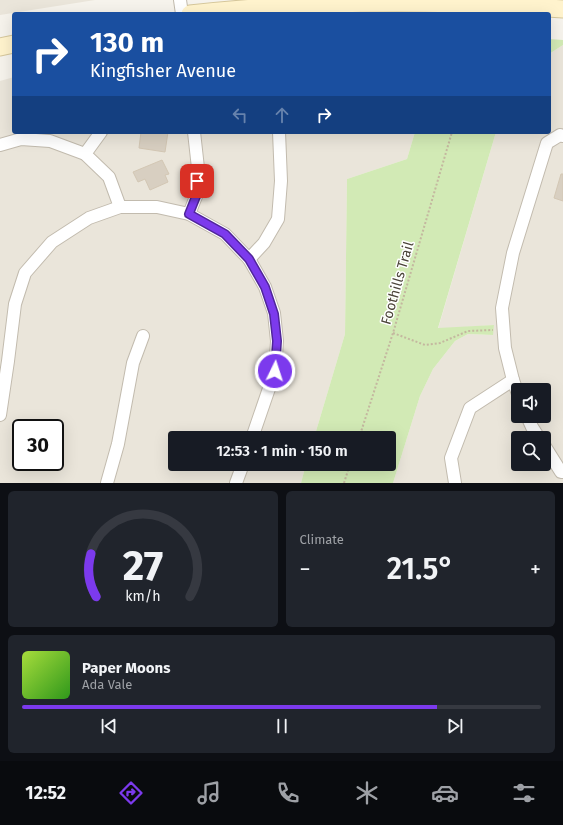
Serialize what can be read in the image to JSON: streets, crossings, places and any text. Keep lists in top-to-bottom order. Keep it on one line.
{"streets":{"path":["Foothills Trail"]},"page":{"turn":["130 m","Kingfisher Avenue"],"limit":"30","trip":"12:53 · 1 min · 150 m","tile":"Climate","heat":["−","21.5°","+"],"song":["Paper Moons","Ada Vale"],"tabs":"12:52","gauge":["27","km/h"]}}
